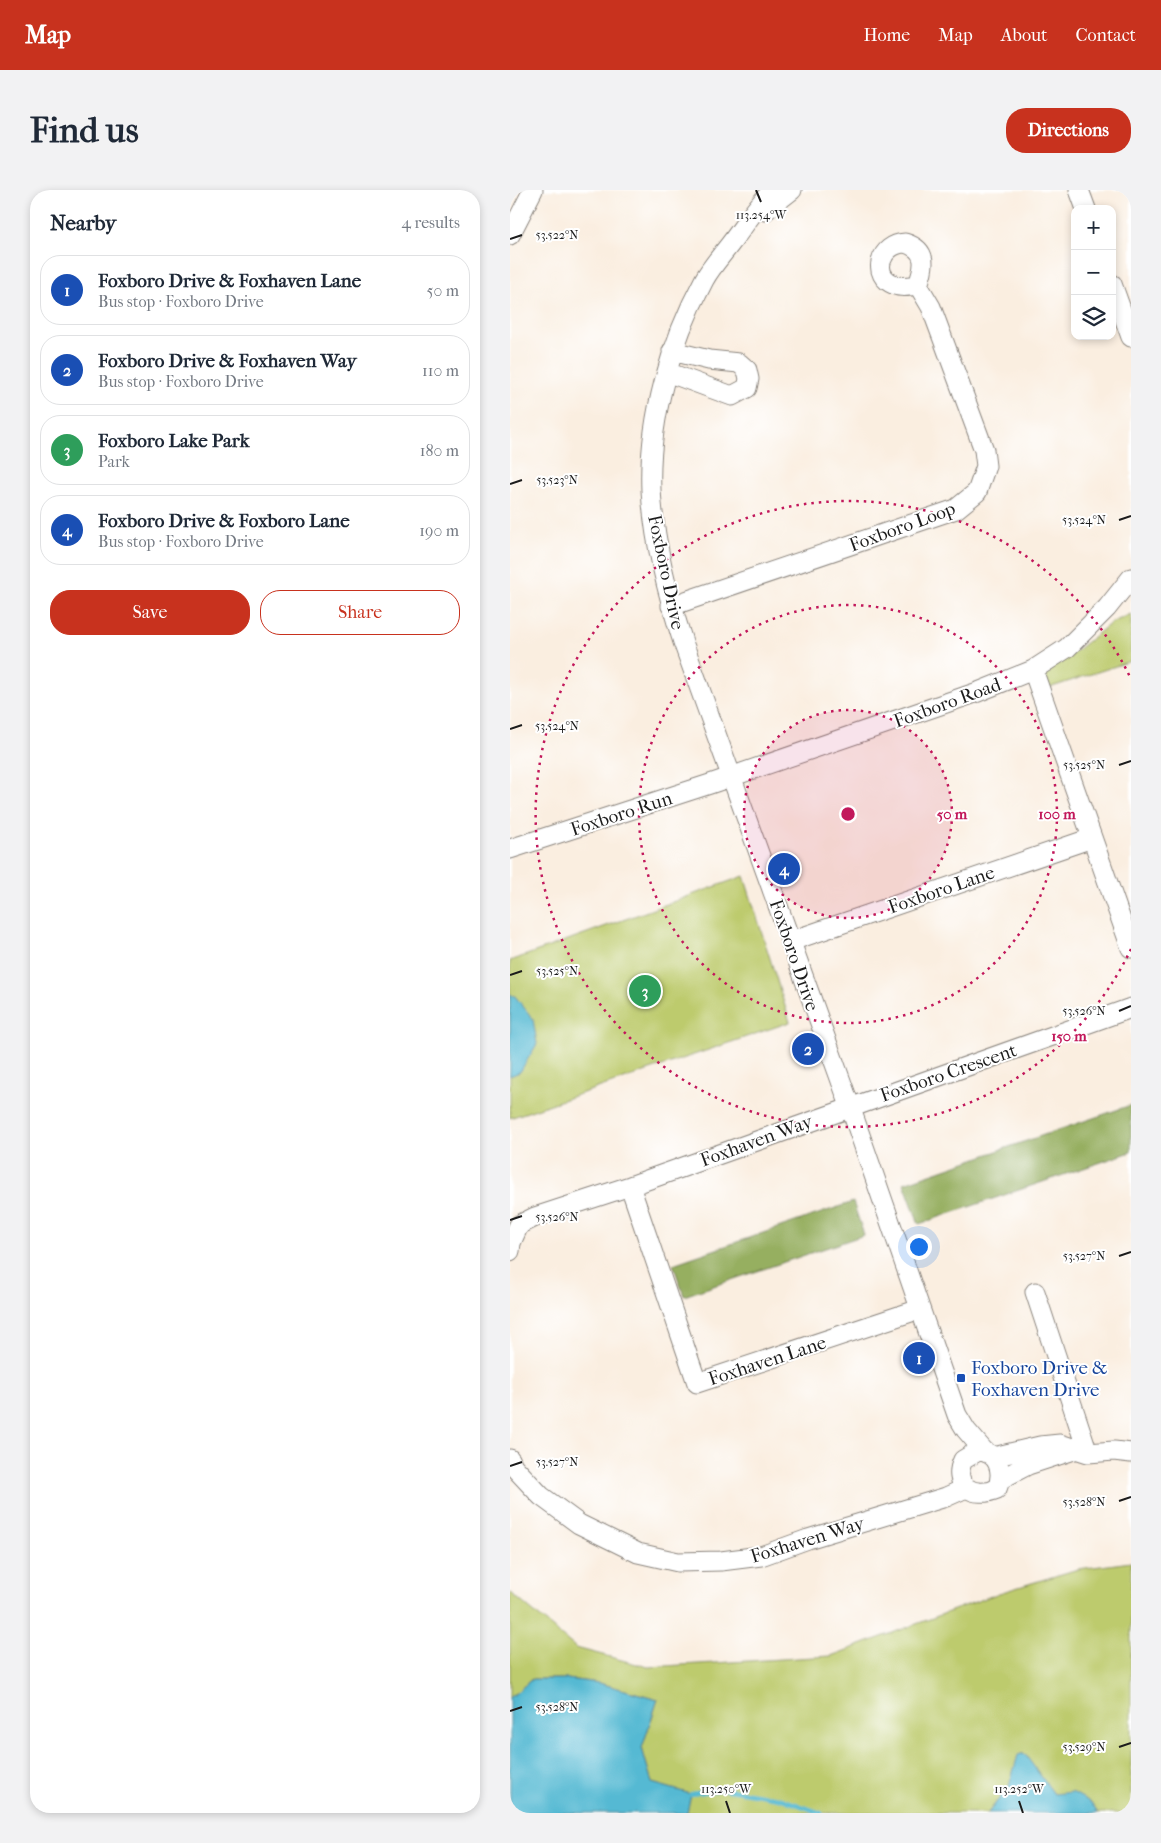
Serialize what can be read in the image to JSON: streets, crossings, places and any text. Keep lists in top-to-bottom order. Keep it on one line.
{"streets":{"street":["Foxboro Loop","Foxboro Drive","Foxboro Road","Foxboro Run","Foxboro Lane","Foxboro Crescent","Foxhaven Way","Foxhaven Lane"]},"crossings":[["Foxboro Loop","Foxboro Drive"],["Foxboro Drive","Foxboro Road"],["Foxboro Drive","Foxboro Run"],["Foxboro Drive","Foxboro Lane"],["Foxboro Drive","Foxboro Crescent"],["Foxboro Drive","Foxhaven Way"],["Foxboro Drive","Foxhaven Lane"],["Foxboro Road","Foxboro Run"],["Foxboro Crescent","Foxhaven Way"],["Foxhaven Way","Foxhaven Lane"]],"places":{"transit":["Foxboro Drive & Foxhaven Drive"]},"page":{"header":"Map","nav":["Home","Map","About","Contact"],"buttons":["Directions",["Save","Share"]],"title":"Find us","heading":["Nearby","4 results"],"map_buttons":["+","−"],"list":[{"mark":"1","name":"Foxboro Drive & Foxhaven Lane","note":"Bus stop · Foxboro Drive","value":"50 m"},{"mark":"2","name":"Foxboro Drive & Foxhaven Way","note":"Bus stop · Foxboro Drive","value":"110 m"},{"mark":"3","name":"Foxboro Lake Park","note":"Park","value":"180 m"},{"mark":"4","name":"Foxboro Drive & Foxboro Lane","note":"Bus stop · Foxboro Drive","value":"190 m"}],"pins":["4","3","2","1"]},"coordinates":["113.254°W","53.522°N","53.523°N","53.524°N","53.525°N","53.526°N","53.527°N","53.528°N","53.529°N","113.250°W","113.252°W"],"rings":["50 m","100 m","150 m"]}
